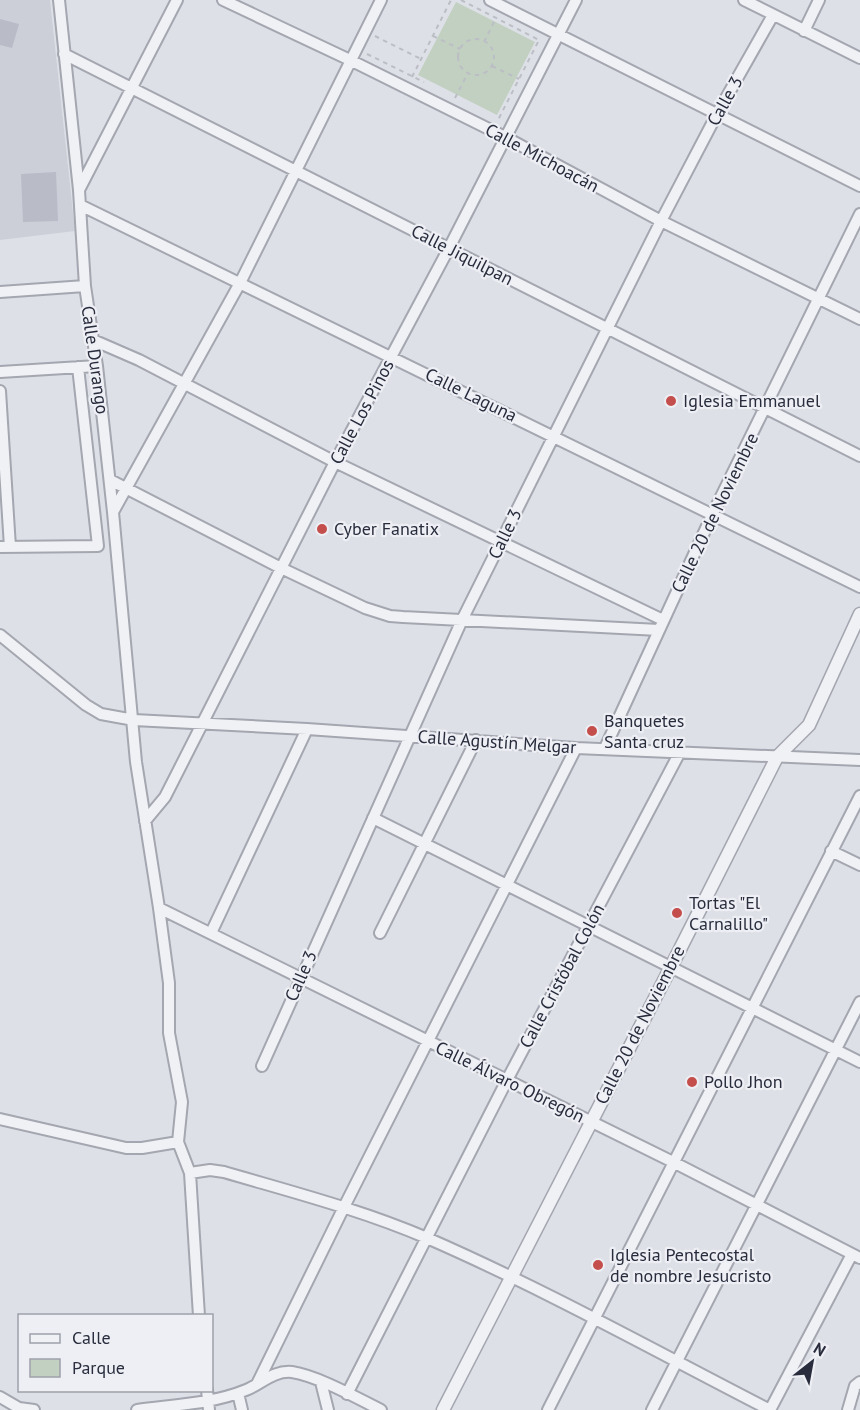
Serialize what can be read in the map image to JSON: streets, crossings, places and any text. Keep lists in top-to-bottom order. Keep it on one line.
{"streets":{"street":["Calle 3","Calle Michoacán","Calle Jiquilpan","Calle Durango","Calle Laguna","Calle Los Pinos","Calle 20 de Noviembre","Calle Agustín Melgar","Calle Cristóbal Colón","Calle Álvaro Obregón"]},"crossings":[["Calle 3","Calle Michoacán"],["Calle 3","Calle Jiquilpan"],["Calle 3","Calle Laguna"],["Calle 3","Calle Agustín Melgar"],["Calle 3","Calle Álvaro Obregón"],["Calle Michoacán","Calle Los Pinos"],["Calle Michoacán","Calle 20 de Noviembre"],["Calle Jiquilpan","Calle Durango"],["Calle Jiquilpan","Calle Los Pinos"],["Calle Jiquilpan","Calle 20 de Noviembre"],["Calle Durango","Calle Laguna"],["Calle Durango","Calle Los Pinos"],["Calle Durango","Calle Agustín Melgar"],["Calle Durango","Calle Álvaro Obregón"],["Calle Laguna","Calle Los Pinos"],["Calle Laguna","Calle 20 de Noviembre"],["Calle Los Pinos","Calle Agustín Melgar"],["Calle 20 de Noviembre","Calle Agustín Melgar"],["Calle 20 de Noviembre","Calle Álvaro Obregón"],["Calle Agustín Melgar","Calle Cristóbal Colón"],["Calle Cristóbal Colón","Calle Álvaro Obregón"]],"places":["Iglesia Emmanuel","Cyber Fanatix","Banquetes Santa cruz","Tortas \"El Carnalillo\"","Pollo Jhon","Iglesia Pentecostal de nombre Jesucristo"],"legend":["Calle","Parque"],"north":"top right"}
